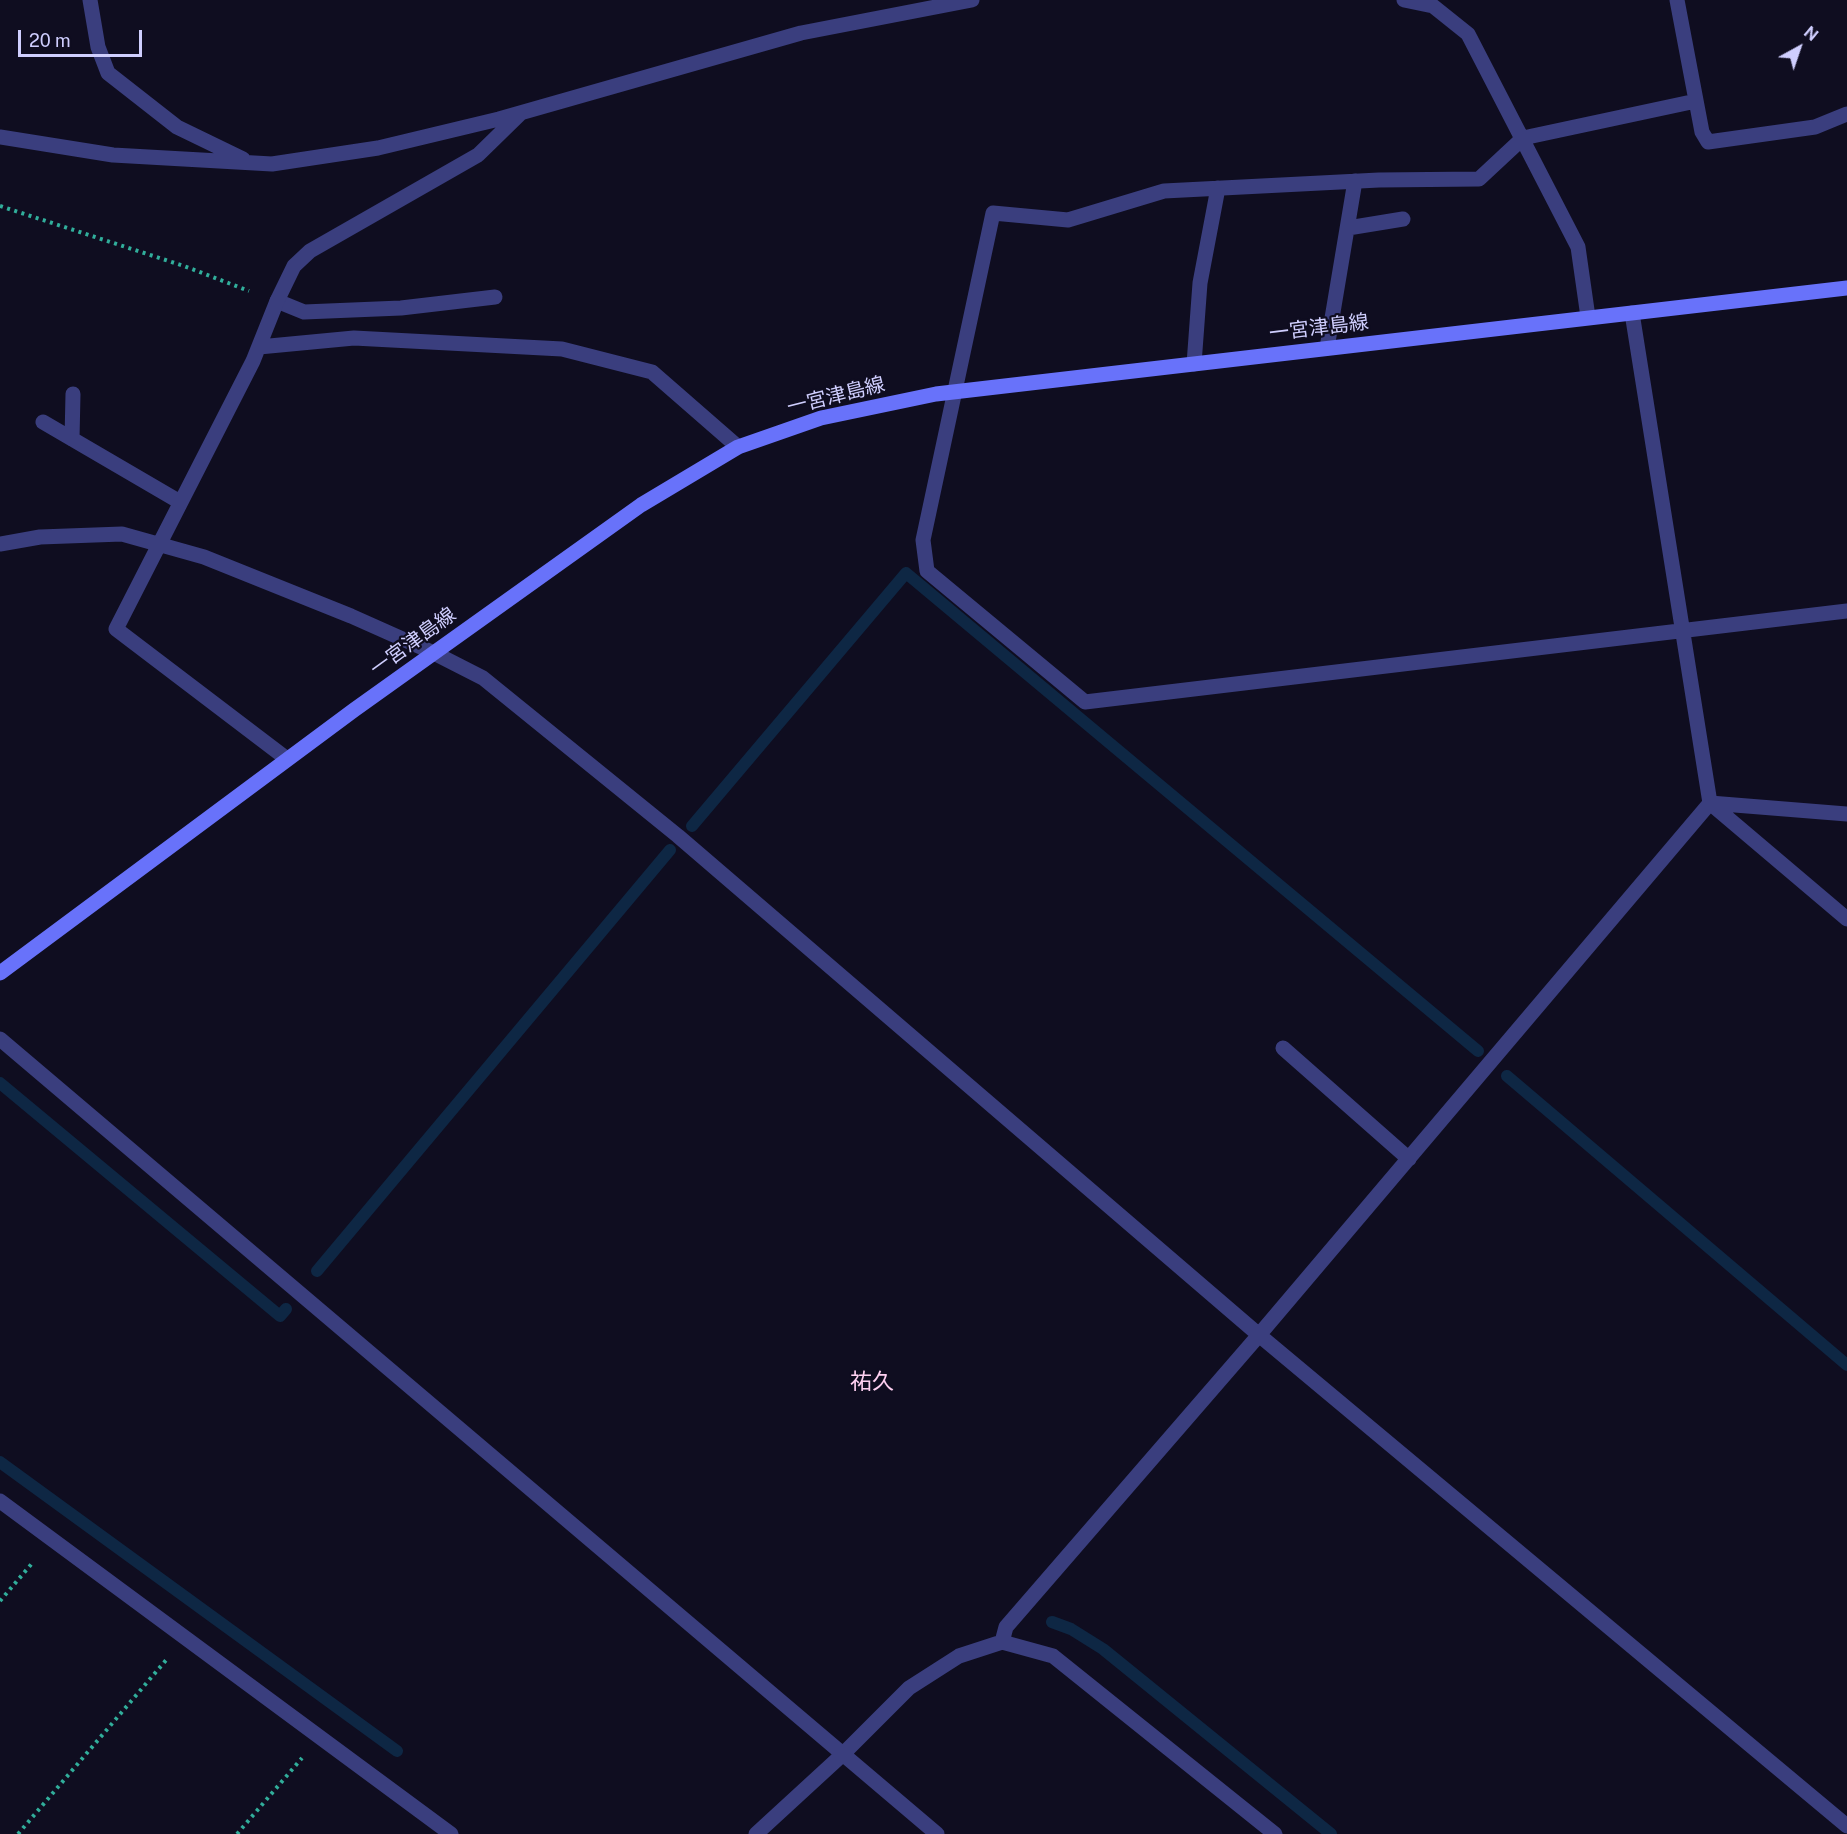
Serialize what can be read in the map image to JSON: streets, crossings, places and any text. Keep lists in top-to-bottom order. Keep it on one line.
{"streets":{"main road":["一宮津島線"]},"districts":["祐久"],"scale_bar":"20 m","north":"top right"}
